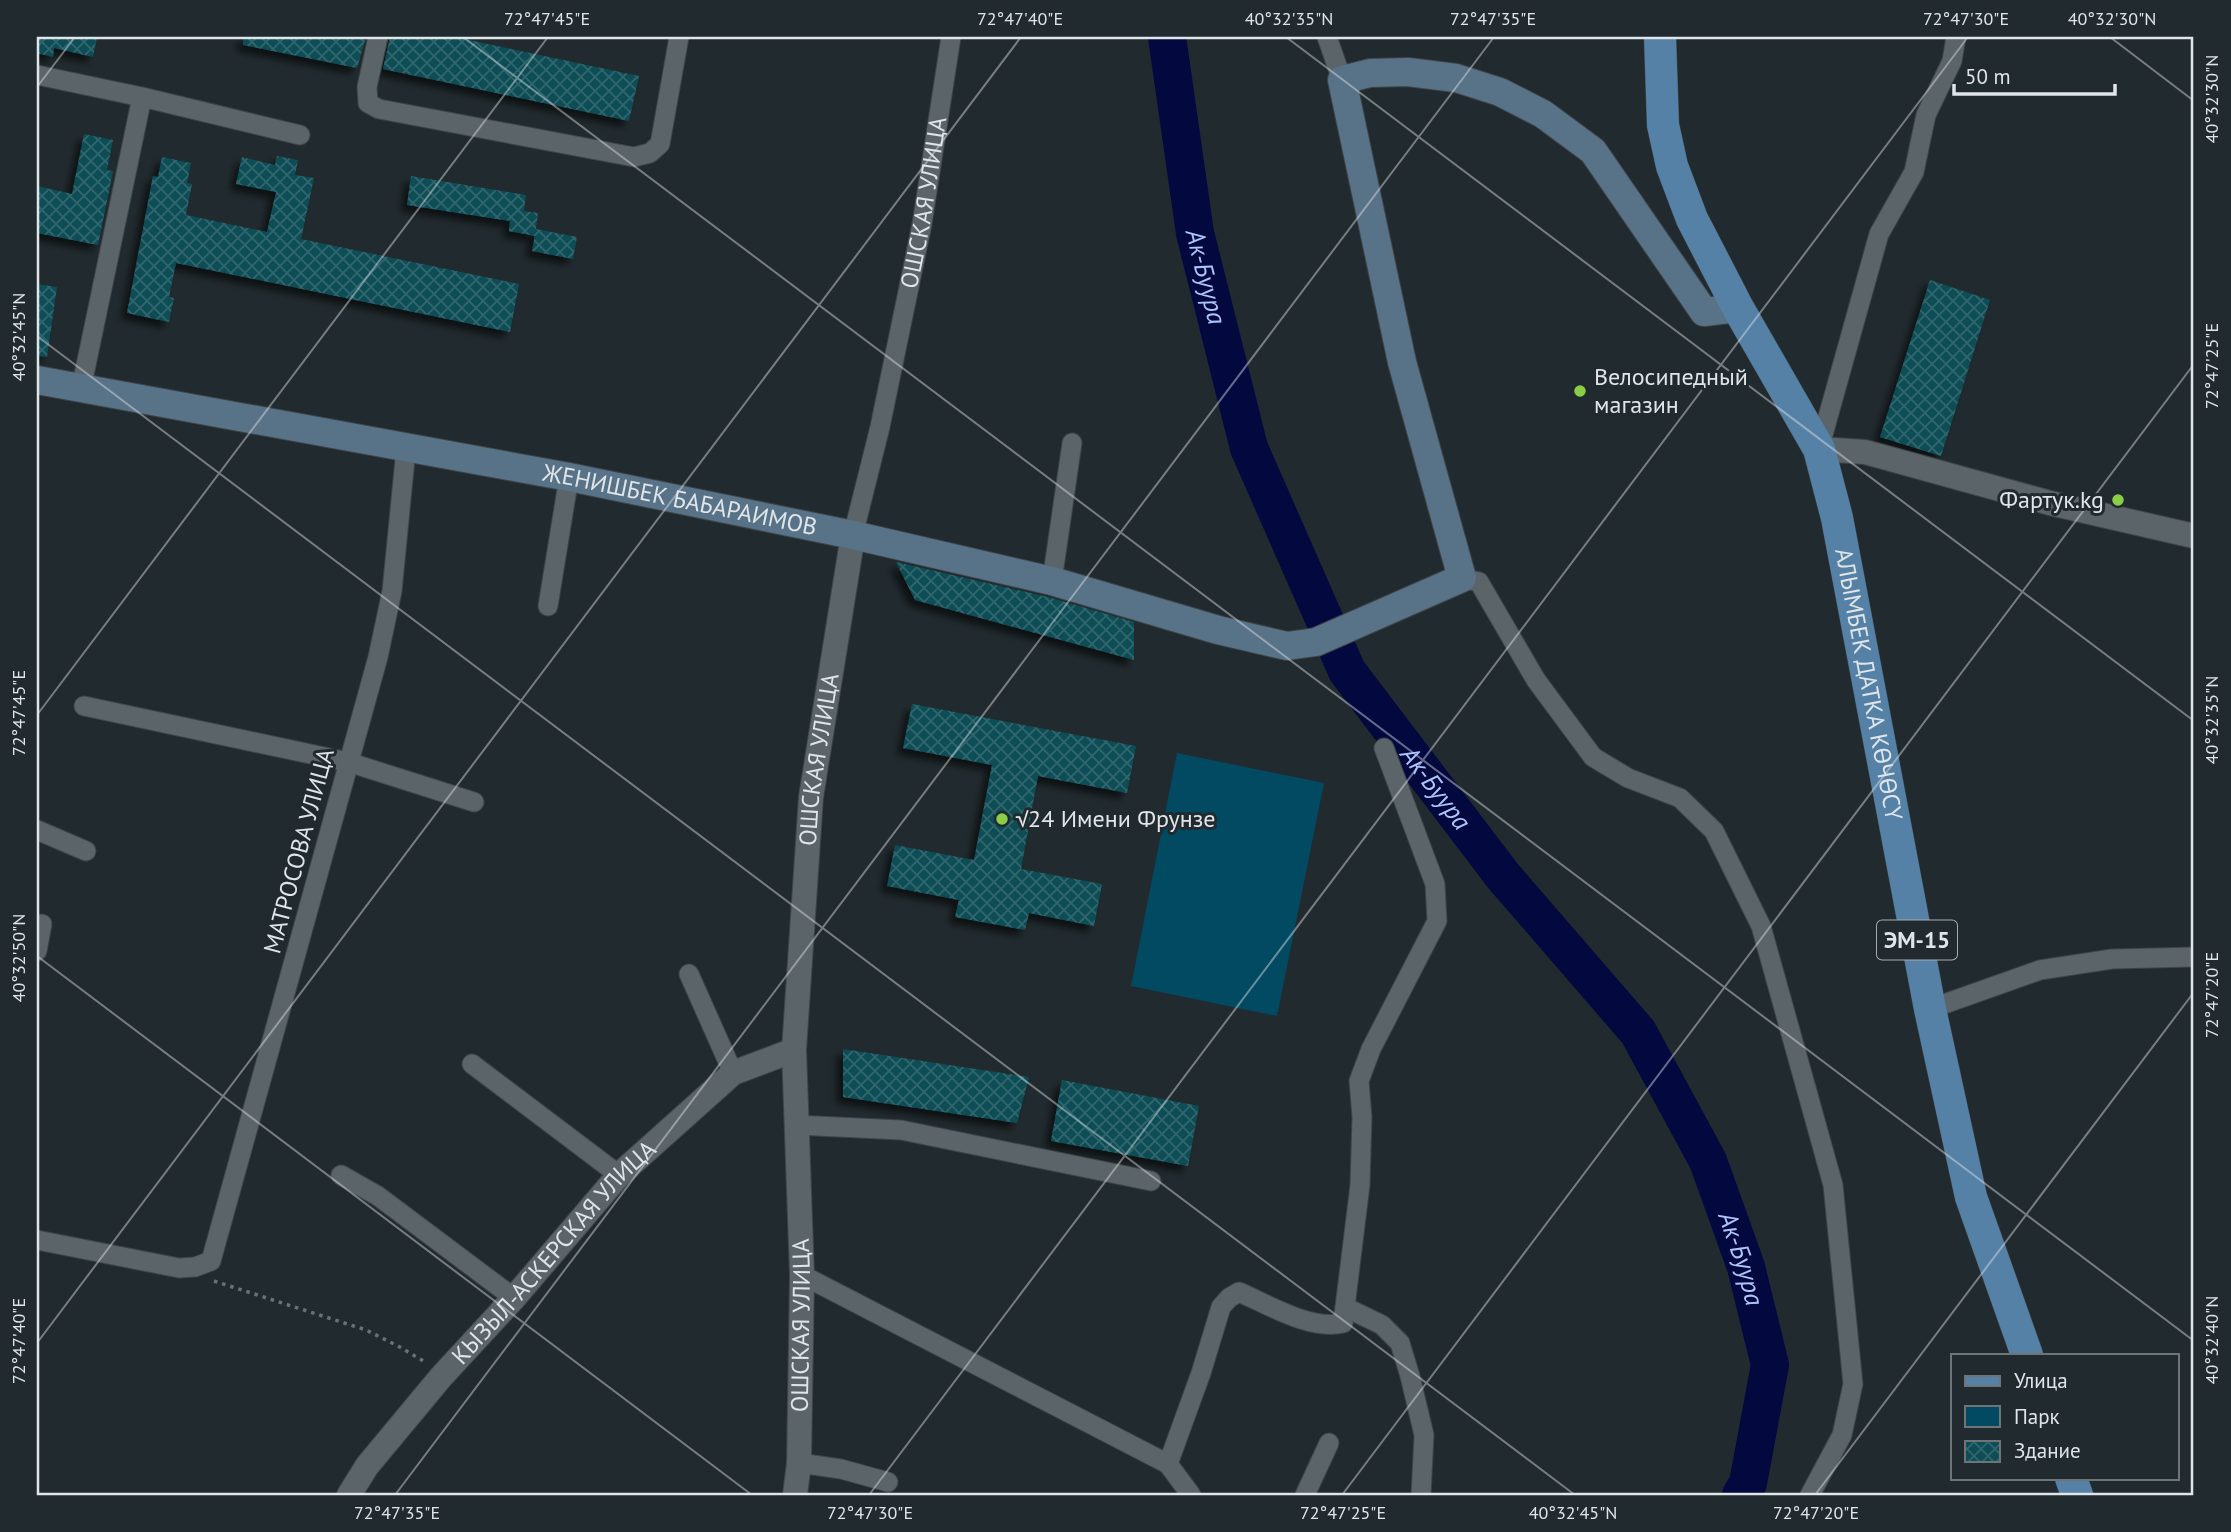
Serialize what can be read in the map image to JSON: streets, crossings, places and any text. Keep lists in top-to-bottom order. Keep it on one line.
{"streets":{"main road":["ЖЕНИШБЕК БАБАРАИМОВ","АЛЫМБЕК ДАТКА КӨЧӨСҮ","ЭМ-15"],"street":["ОШСКАЯ УЛИЦА","МАТРОСОВА УЛИЦА","КЫЗЫЛ-АСКЕРСКАЯ УЛИЦА"]},"crossings":[["ОШСКАЯ УЛИЦА","ЖЕНИШБЕК БАБАРАИМОВ"],["ОШСКАЯ УЛИЦА","КЫЗЫЛ-АСКЕРСКАЯ УЛИЦА"],["ЖЕНИШБЕК БАБАРАИМОВ","МАТРОСОВА УЛИЦА"]],"water":["Ак-Буура"],"places":["Велосипедный магазин","Фартук.kg","√24 Имени Фрунзе"],"legend":["Улица","Парк","Здание"],"scale_bar":"50 m","coordinates":["72°47'45\"E","72°47'40\"E","40°32'35\"N","72°47'35\"E","72°47'30\"E","40°32'30\"N","40°32'45\"N","72°47'25\"E","40°32'50\"N","72°47'20\"E","40°32'40\"N"]}
